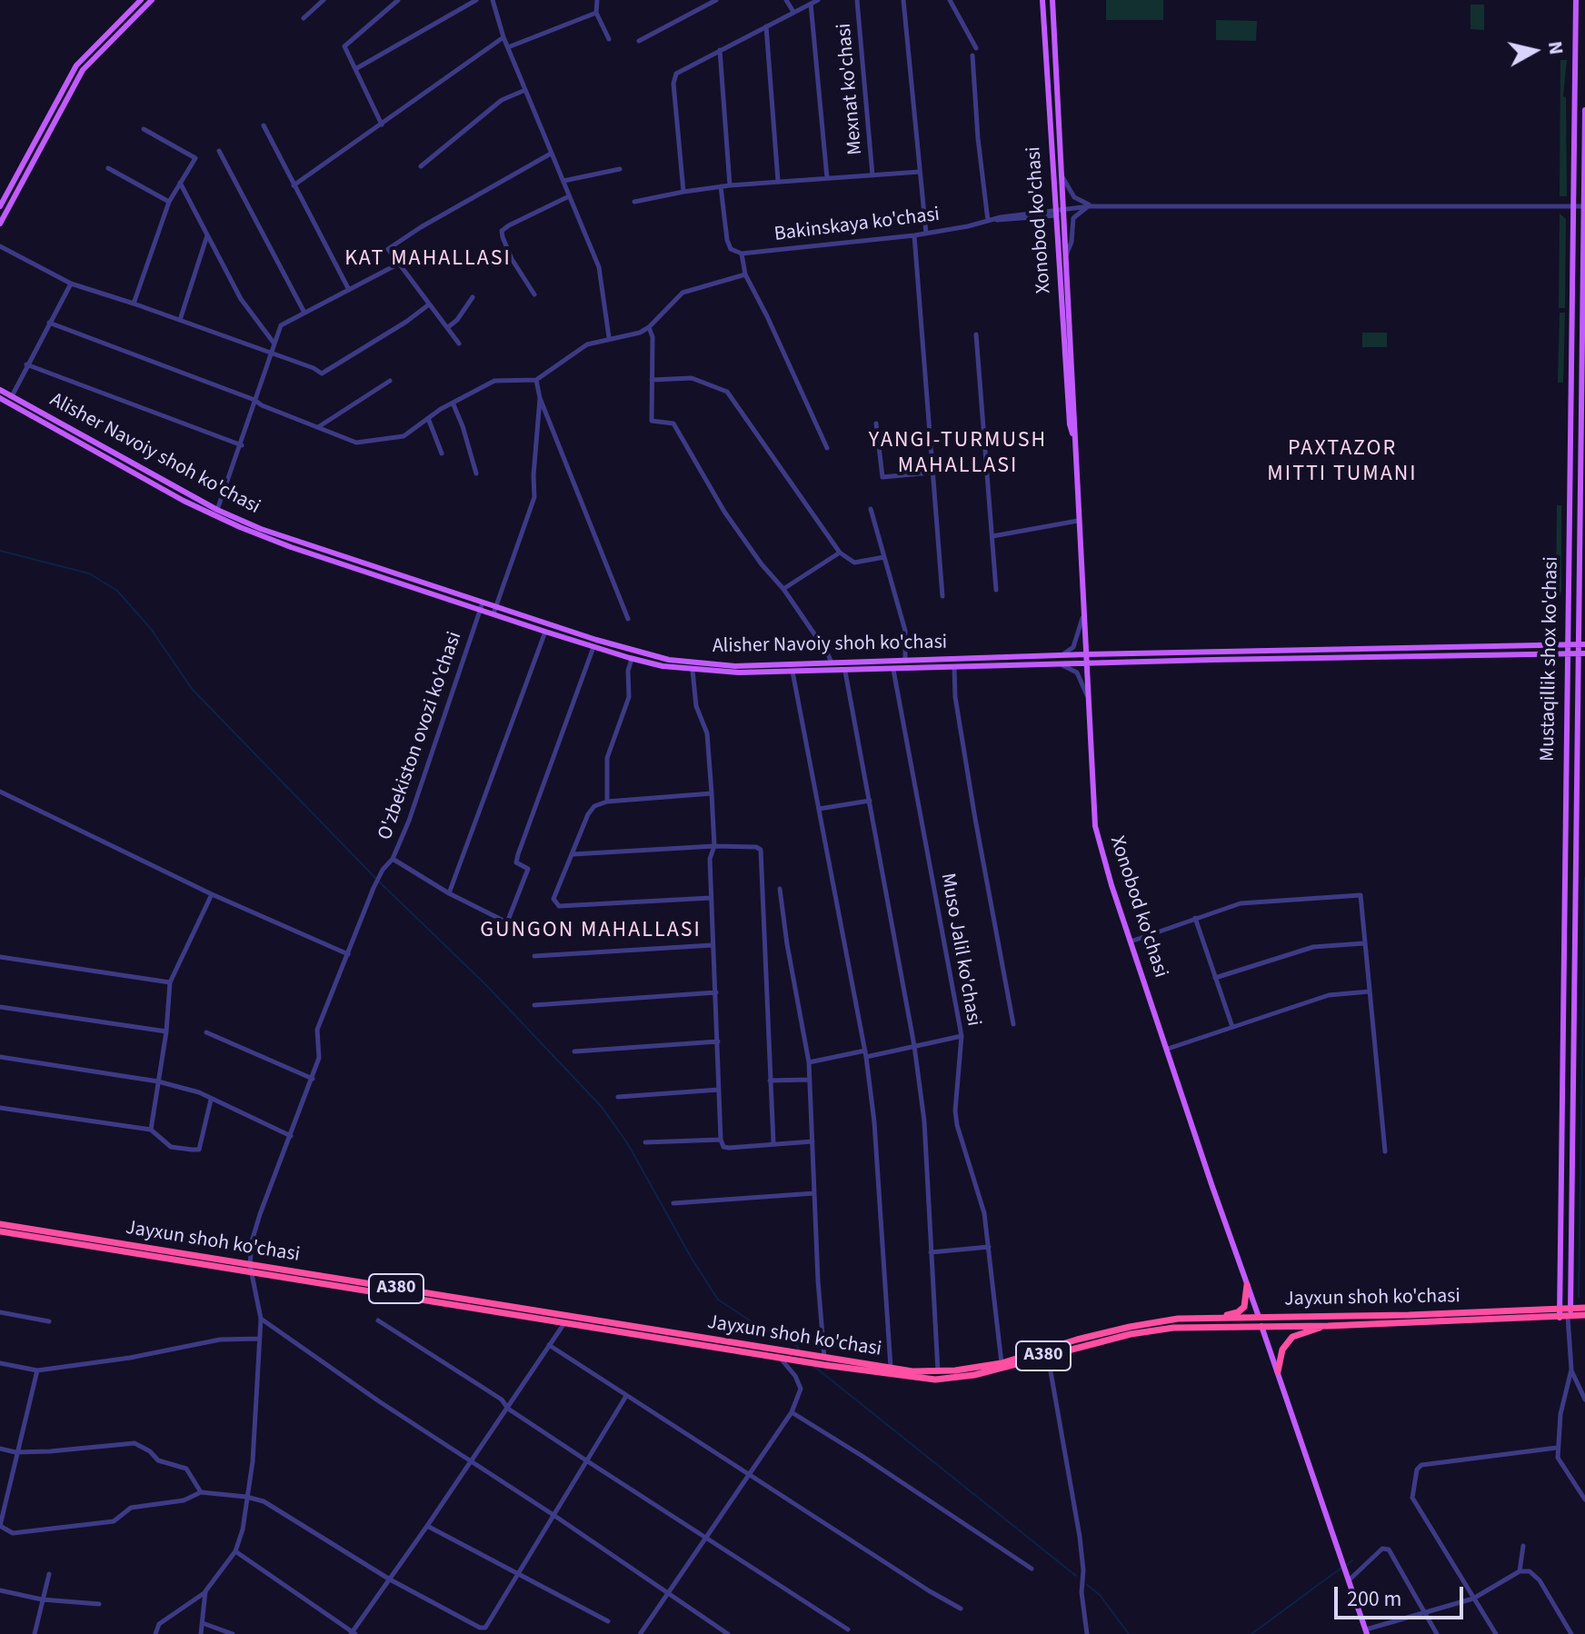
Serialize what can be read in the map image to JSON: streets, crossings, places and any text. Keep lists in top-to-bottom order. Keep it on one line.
{"streets":{"highway":["Jayxun shoh ko'chasi","A380"],"main road":["Xonobod ko'chasi","Alisher Navoiy shoh ko'chasi","Mustaqillik shox ko'chasi"],"street":["Mexnat ko'chasi","Bakinskaya ko'chasi","O'zbekiston ovozi ko'chasi","Muso Jalil ko'chasi"]},"crossings":[["Xonobod ko'chasi","Bakinskaya ko'chasi"],["Xonobod ko'chasi","Alisher Navoiy shoh ko'chasi"],["Xonobod ko'chasi","Jayxun shoh ko'chasi"],["Bakinskaya ko'chasi","Mustaqillik shox ko'chasi"],["Alisher Navoiy shoh ko'chasi","Mustaqillik shox ko'chasi"],["Alisher Navoiy shoh ko'chasi","O'zbekiston ovozi ko'chasi"],["Alisher Navoiy shoh ko'chasi","Muso Jalil ko'chasi"],["Mustaqillik shox ko'chasi","Jayxun shoh ko'chasi"],["O'zbekiston ovozi ko'chasi","Jayxun shoh ko'chasi"],["Muso Jalil ko'chasi","Jayxun shoh ko'chasi"]],"districts":["KAT MAHALLASI","YANGI-TURMUSH MAHALLASI","PAXTAZOR MITTI TUMANI","GUNGON MAHALLASI"],"scale_bar":"200 m","north":"right"}
